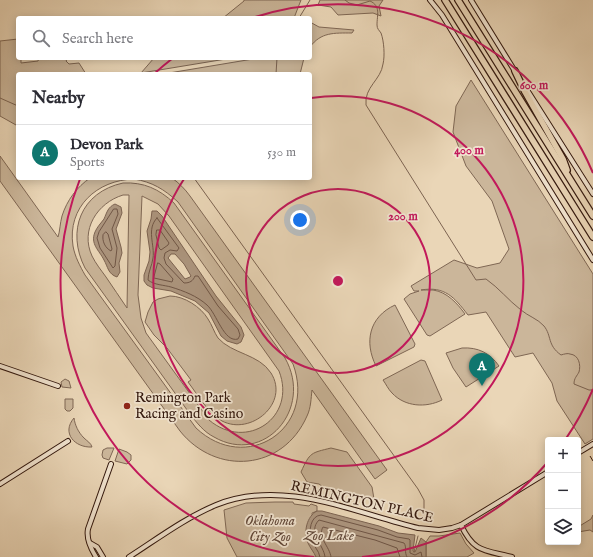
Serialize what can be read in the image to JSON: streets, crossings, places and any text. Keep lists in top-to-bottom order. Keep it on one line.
{"streets":{"main road":["REMINGTON PLACE"]},"water":["Zoo Lake"],"parks":["Oklahoma City Zoo"],"places":["Remington Park Racing and Casino"],"page":{"search":"Search here","heading":"Nearby","list":[{"mark":"A","name":"Devon Park","note":"Sports","value":"530 m"}],"pins":"A","map_buttons":["+","−"]},"rings":["600 m","400 m","200 m"]}
